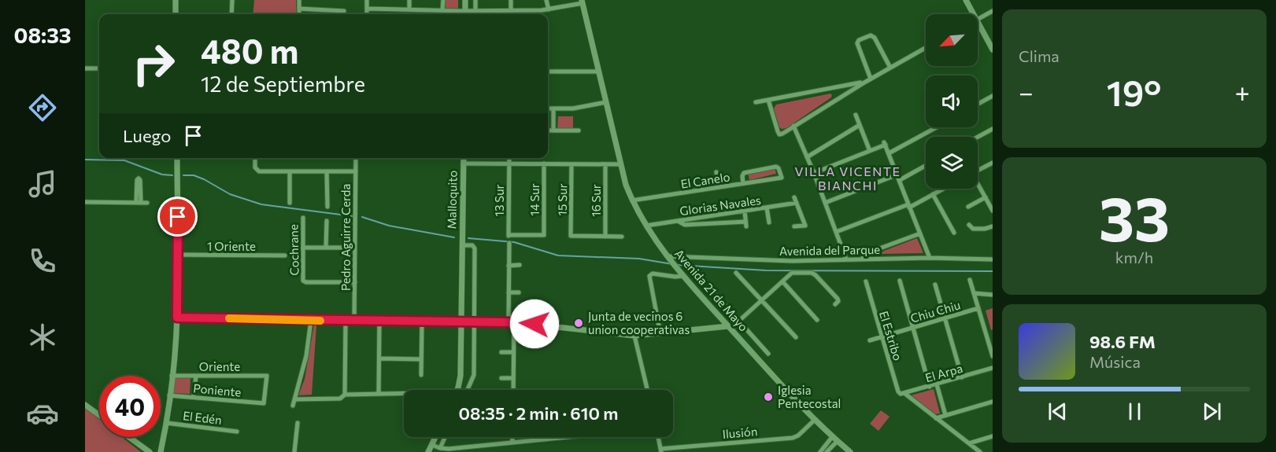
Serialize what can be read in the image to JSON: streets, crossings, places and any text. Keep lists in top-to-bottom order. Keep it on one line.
{"streets":{"street":["El Canelo","Malloquito","14 Sur","15 Sur","13 Sur","16 Sur","Glorias Navales","Pedro Aguirre Cerda","1 Oriente","Cochrane","Avenida del Parque","Avenida 21 de Mayo","Chiu Chiu","El Estribo","Oriente","El Arpa","Poniente","El Edén","Ilusión"]},"crossings":[["El Canelo","Avenida 21 de Mayo"],["14 Sur","13 Sur"],["15 Sur","16 Sur"],["Glorias Navales","Avenida 21 de Mayo"],["Pedro Aguirre Cerda","Cochrane"],["Avenida del Parque","Avenida 21 de Mayo"],["Avenida 21 de Mayo","Ilusión"],["Chiu Chiu","El Estribo"],["El Estribo","El Arpa"],["Oriente","Poniente"]],"districts":["VILLA VICENTE BIANCHI"],"places":["Junta de vecinos 6 union cooperativas","Iglesia Pentecostal"],"north":"bottom left","page":{"tabs":"08:33","tile":["Clima",["33","km/h"]],"turn":["480 m","12 de Septiembre"],"heat":["−","19°","+"],"then":"Luego","song":["98.6 FM","Música"],"limit":"40","trip":"08:35 · 2 min · 610 m"}}
